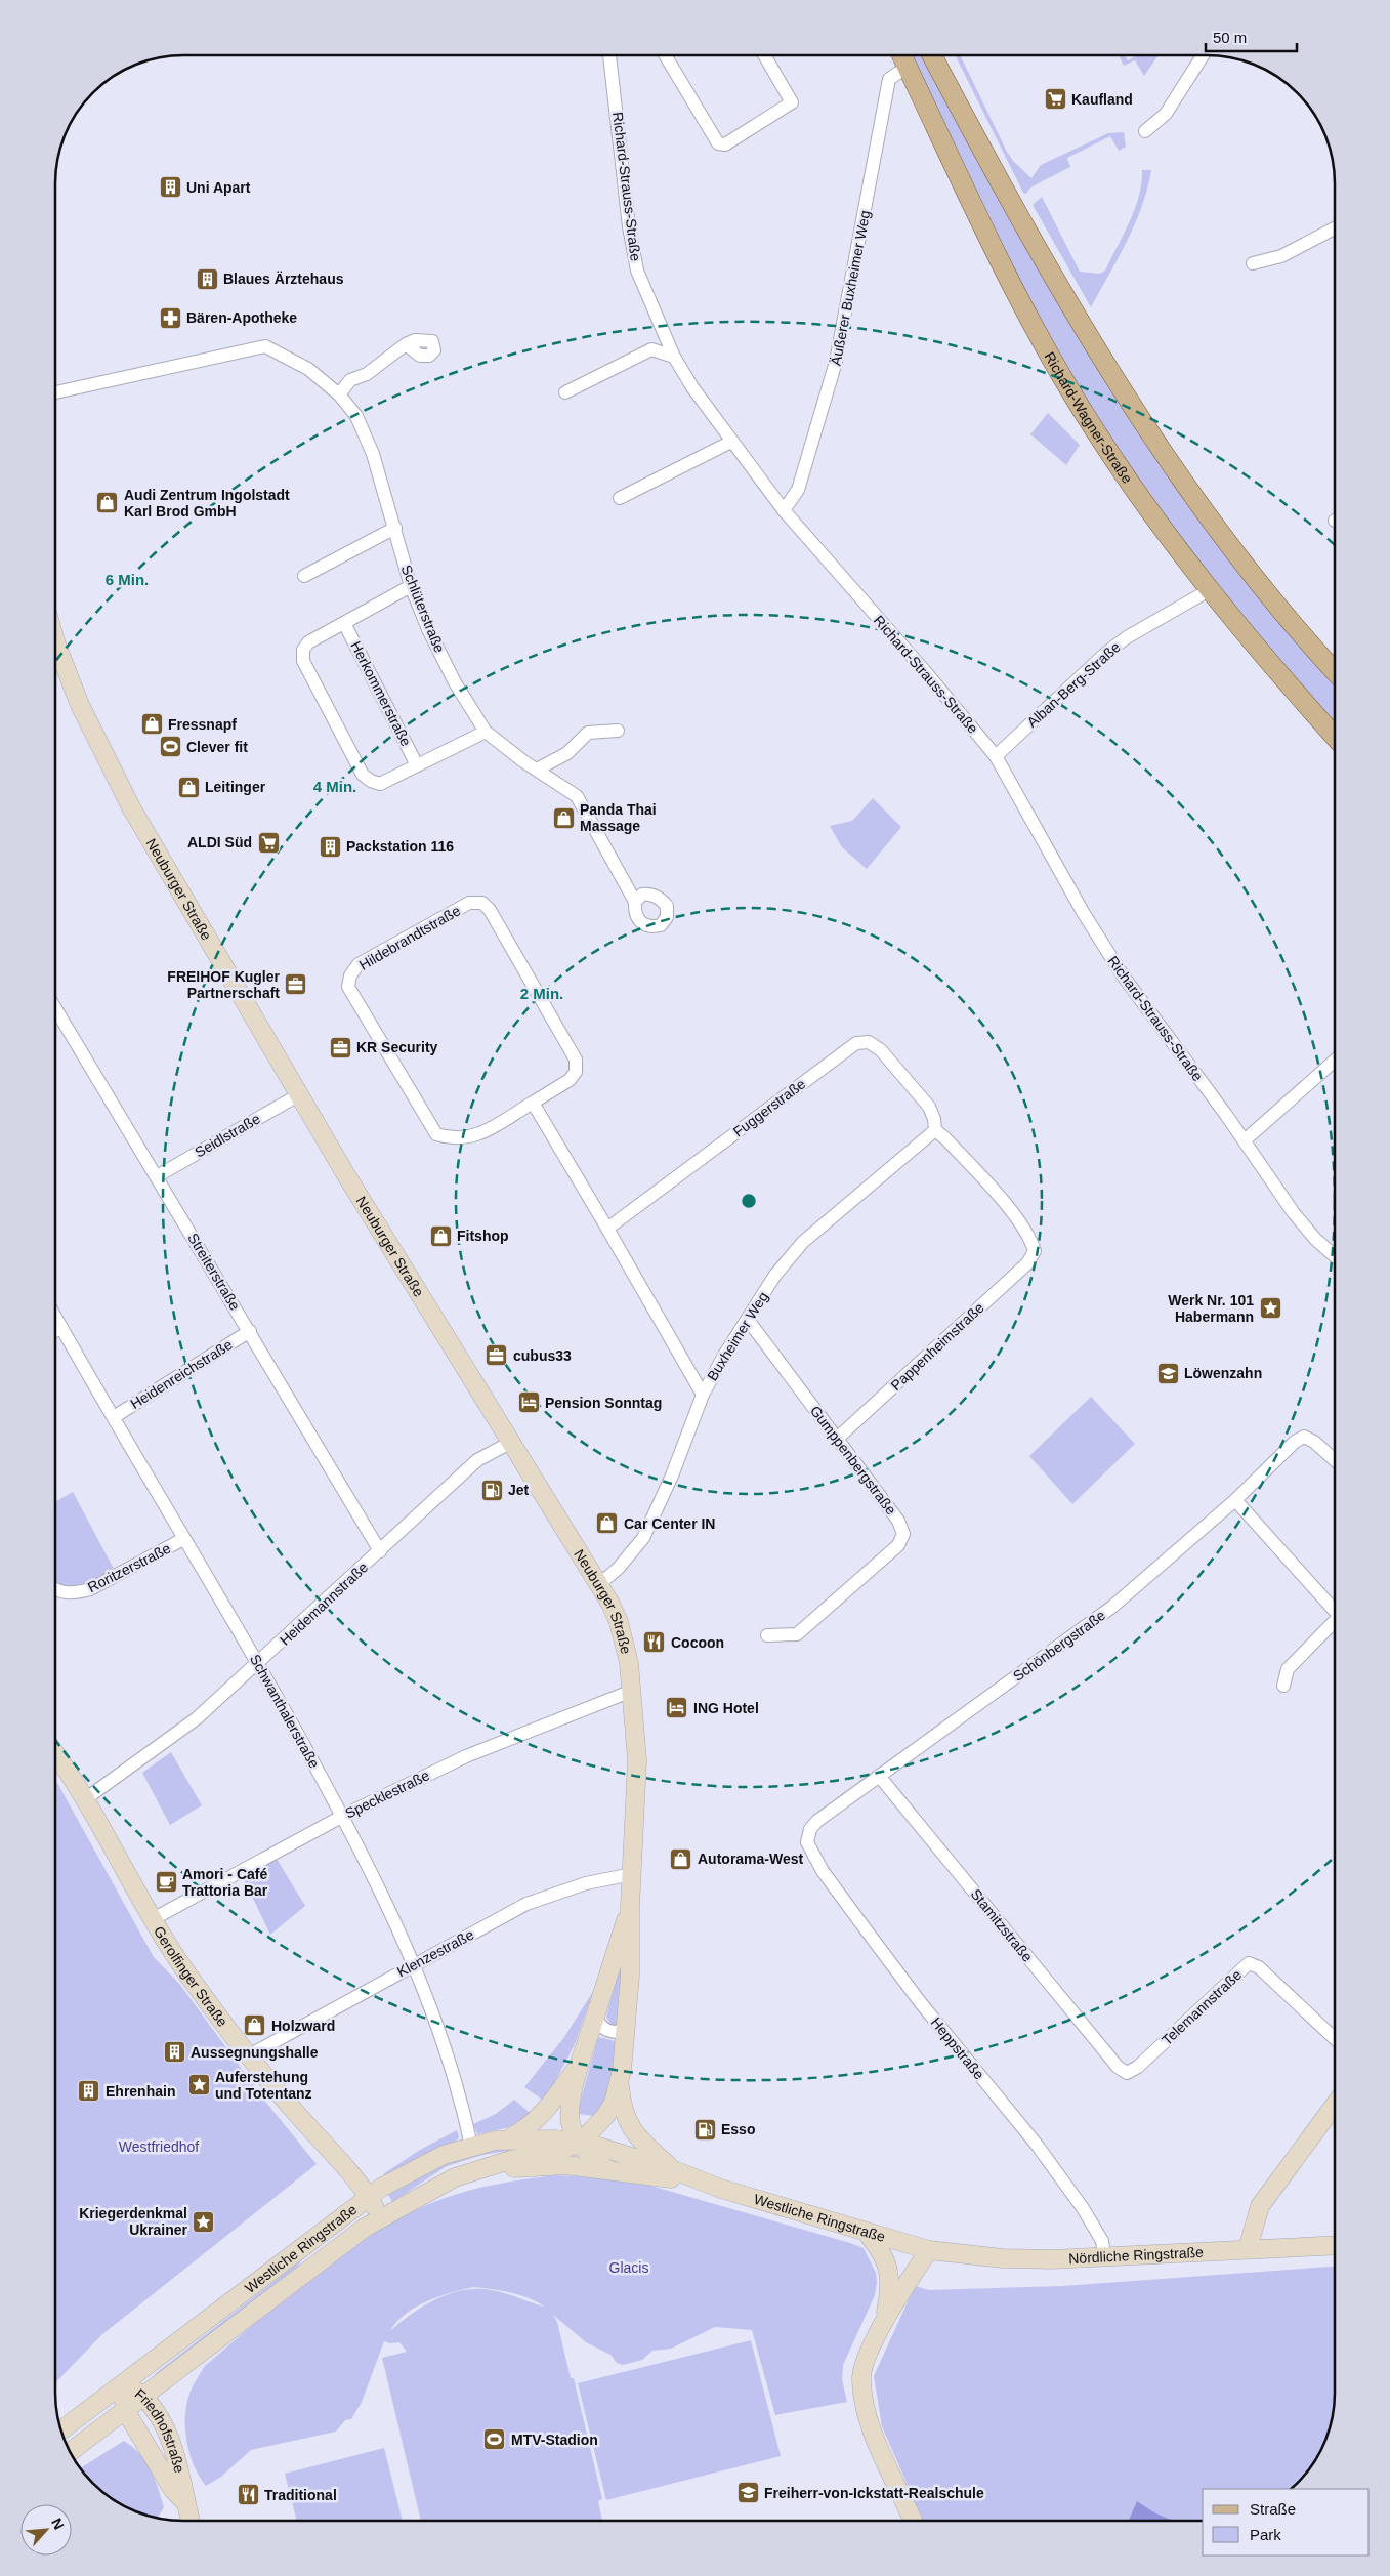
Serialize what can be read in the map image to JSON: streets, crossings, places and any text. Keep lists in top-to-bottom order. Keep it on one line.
{"streets":{"main road":["Richard-Wagner-Straße","Neuburger Straße","Gerolfinger Straße","Westliche Ringstraße","Nördliche Ringstraße","Friedhofstraße"],"street":["Richard-Strauss-Straße","Äußerer Buxheimer Weg","Schlüterstraße","Alban-Berg-Straße","Herkommerstraße","Hildebrandtstraße","Fuggerstraße","Seidlstraße","Streiterstraße","Buxheimer Weg","Pappenheimstraße","Heidenreichstraße","Gumppenbergstraße","Roritzerstraße","Heidemannstraße","Schönbergstraße","Schwanthalerstraße","Specklestraße","Stamitzstraße","Klenzestraße","Telemannstraße","Heppstraße"]},"crossings":[["Richard-Strauss-Straße","Äußerer Buxheimer Weg"],["Richard-Strauss-Straße","Alban-Berg-Straße"],["Äußerer Buxheimer Weg","Richard-Wagner-Straße"],["Richard-Wagner-Straße","Alban-Berg-Straße"],["Neuburger Straße","Seidlstraße"],["Neuburger Straße","Buxheimer Weg"],["Neuburger Straße","Heidemannstraße"],["Neuburger Straße","Specklestraße"],["Neuburger Straße","Klenzestraße"],["Neuburger Straße","Westliche Ringstraße"],["Fuggerstraße","Buxheimer Weg"],["Fuggerstraße","Pappenheimstraße"],["Seidlstraße","Streiterstraße"],["Streiterstraße","Heidenreichstraße"],["Streiterstraße","Heidemannstraße"],["Buxheimer Weg","Pappenheimstraße"],["Buxheimer Weg","Gumppenbergstraße"],["Pappenheimstraße","Gumppenbergstraße"],["Heidenreichstraße","Schwanthalerstraße"],["Roritzerstraße","Schwanthalerstraße"],["Heidemannstraße","Schwanthalerstraße"],["Heidemannstraße","Gerolfinger Straße"],["Schönbergstraße","Stamitzstraße"],["Schönbergstraße","Heppstraße"],["Schwanthalerstraße","Specklestraße"],["Schwanthalerstraße","Klenzestraße"],["Schwanthalerstraße","Westliche Ringstraße"],["Specklestraße","Gerolfinger Straße"],["Stamitzstraße","Telemannstraße"],["Klenzestraße","Gerolfinger Straße"],["Gerolfinger Straße","Westliche Ringstraße"],["Heppstraße","Nördliche Ringstraße"],["Westliche Ringstraße","Nördliche Ringstraße"],["Westliche Ringstraße","Friedhofstraße"]],"parks":["Westfriedhof","Glacis"],"places":{"supermarket":["Kaufland","ALDI Süd"],"building":["Uni Apart","Blaues Ärztehaus","Packstation 116","Aussegnungshalle","Ehrenhain"],"pharmacy":["Bären-Apotheke"],"shop":["Audi Zentrum Ingolstadt Karl Brod GmbH","Fressnapf","Leitinger","Panda Thai Massage","Fitshop","Car Center IN","Autorama-West","Holzward"],"sports":["Clever fit","MTV-Stadion"],"office":["FREIHOF Kugler Partnerschaft","KR Security","cubus33"],"place":["Werk Nr. 101 Habermann","Auferstehung und Totentanz","Kriegerdenkmal Ukrainer"],"school or university":["Löwenzahn","Freiherr-von-Ickstatt-Realschule"],"hotel":["Pension Sonntag","ING Hotel"],"fuel station":["Jet","Esso"],"restaurant":["Cocoon","Traditional"],"cafe":["Amori - Café Trattoria Bar"]},"legend":["Straße","Park"],"scale_bar":"50 m","north":"top right","rings":["6 Min.","4 Min.","2 Min."]}
